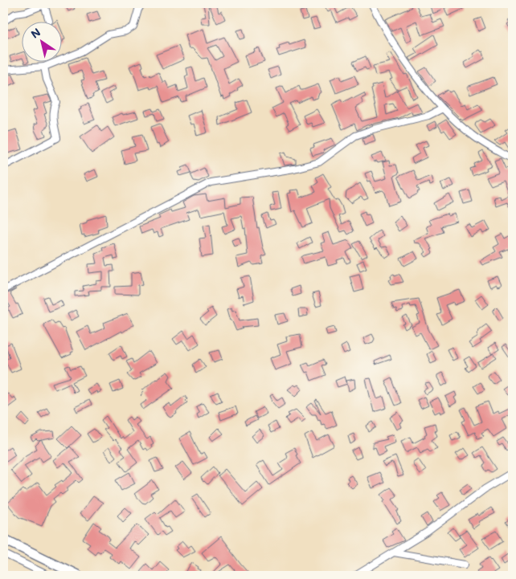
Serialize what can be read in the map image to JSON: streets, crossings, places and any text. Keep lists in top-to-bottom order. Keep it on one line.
{"north":"top left"}
